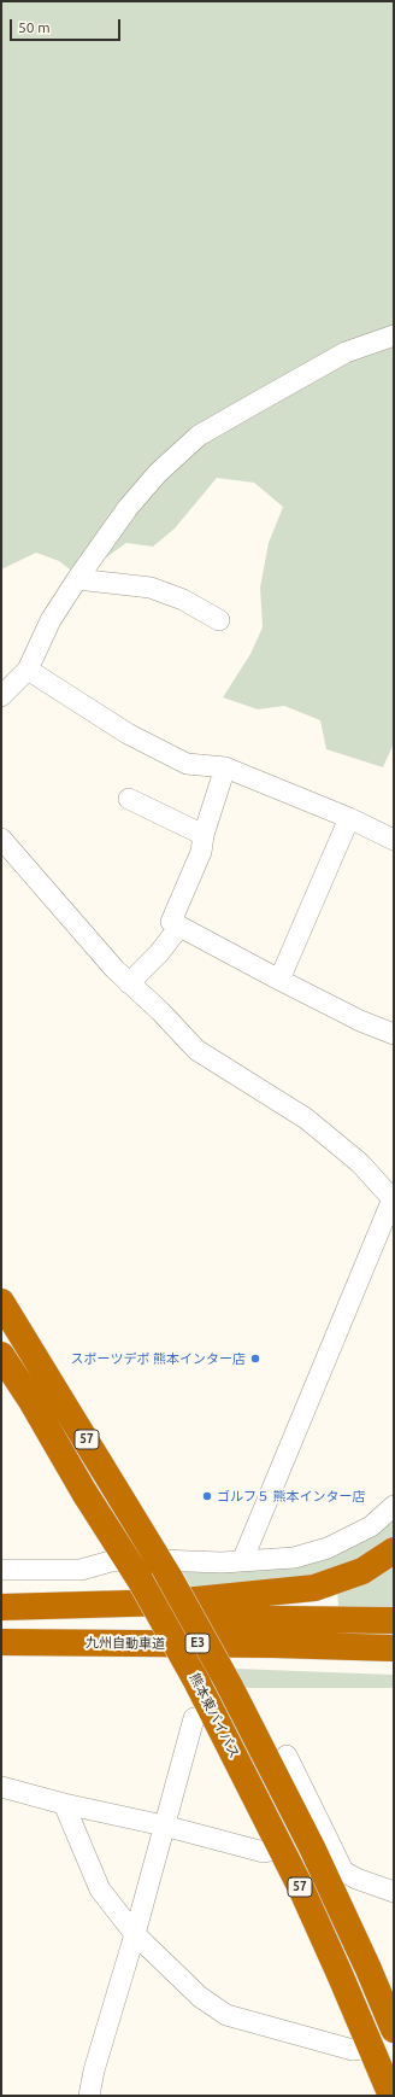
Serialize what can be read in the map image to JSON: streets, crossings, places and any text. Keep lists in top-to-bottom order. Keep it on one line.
{"streets":{"highway":["57","九州自動車道","E3","熊本東バイパス"]},"places":["スポーツデポ 熊本インター店","ゴルフ５ 熊本インター店"],"scale_bar":"50 m"}
